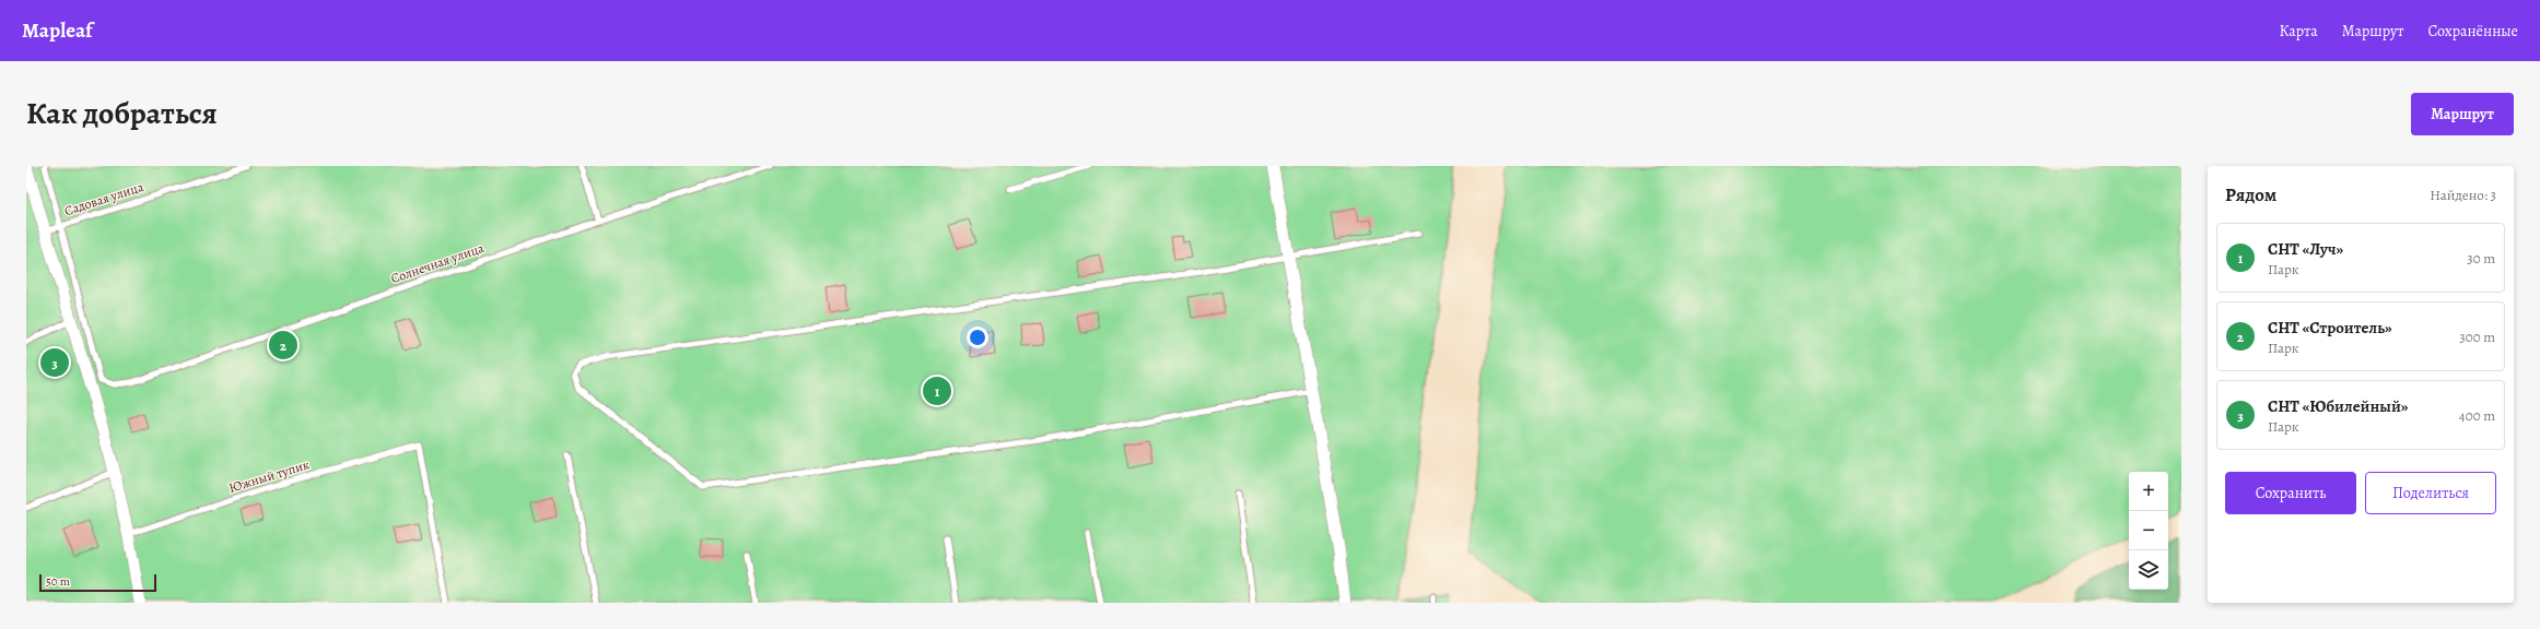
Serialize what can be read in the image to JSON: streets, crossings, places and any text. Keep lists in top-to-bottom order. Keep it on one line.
{"streets":{"lane":["Садовая улица","Солнечная улица","Южный тупик"]},"crossings":[["Садовая улица","Солнечная улица"]],"scale_bar":"50 m","page":{"header":"Mapleaf","nav":["Карта","Маршрут","Сохранённые"],"title":"Как добраться","buttons":["Маршрут",["Сохранить","Поделиться"]],"heading":["Рядом","Найдено: 3"],"list":[{"mark":"1","name":"СНТ «Луч»","note":"Парк","value":"30 m"},{"mark":"2","name":"СНТ «Строитель»","note":"Парк","value":"300 m"},{"mark":"3","name":"СНТ «Юбилейный»","note":"Парк","value":"400 m"}],"pins":["2","3","1"],"map_buttons":["+","−"],"scale":"50 m"}}
